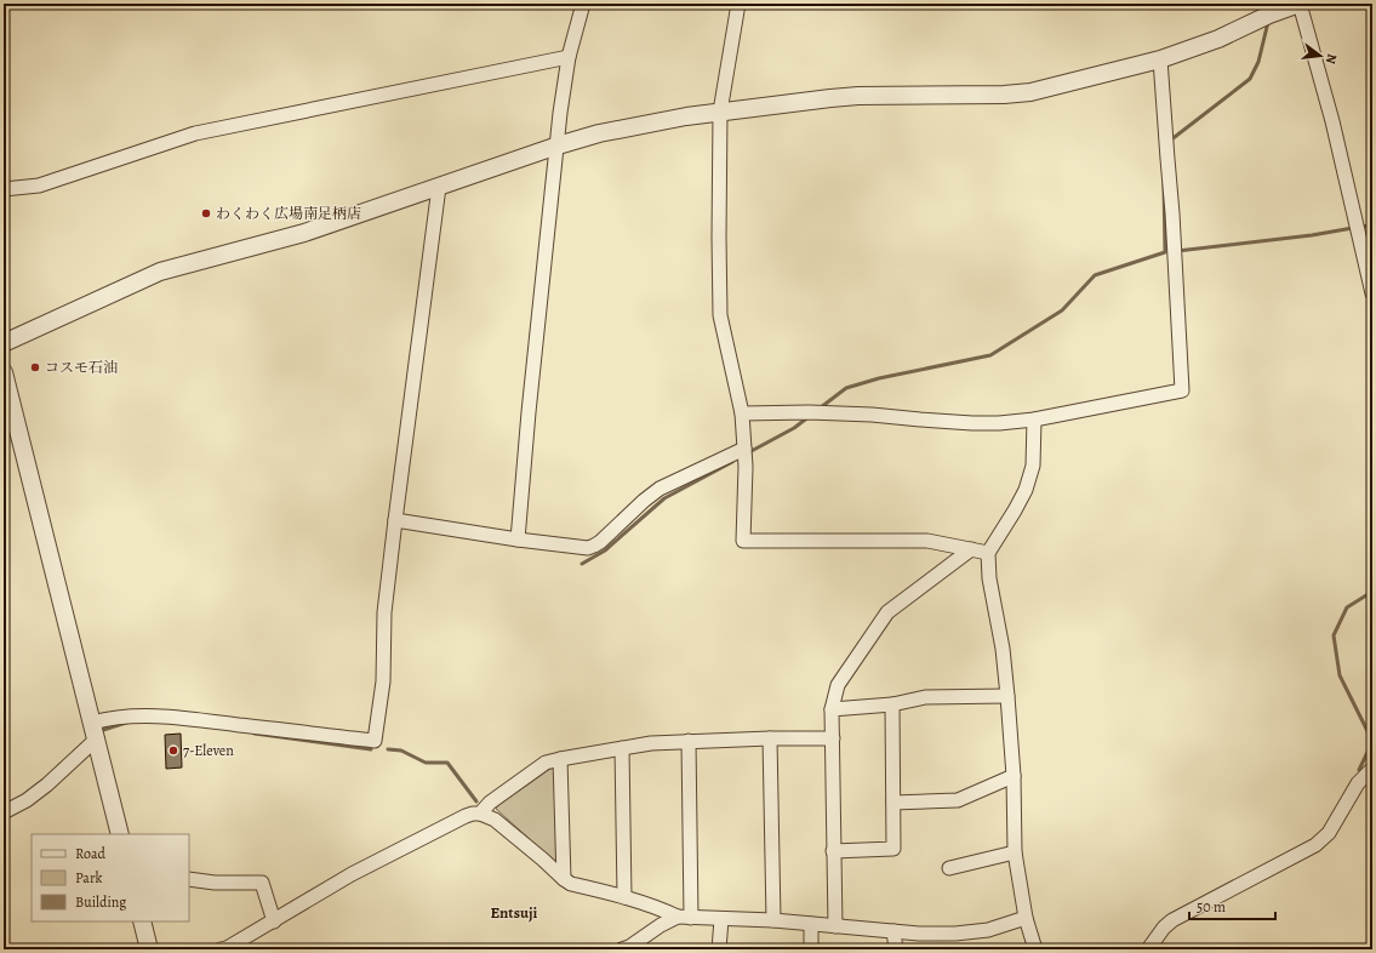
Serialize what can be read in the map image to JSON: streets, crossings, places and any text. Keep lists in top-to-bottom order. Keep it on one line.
{"districts":["Entsuji"],"places":["わくわく広場南足柄店","コスモ石油","7-Eleven"],"legend":["Road","Park","Building"],"scale_bar":"50 m","north":"right"}
